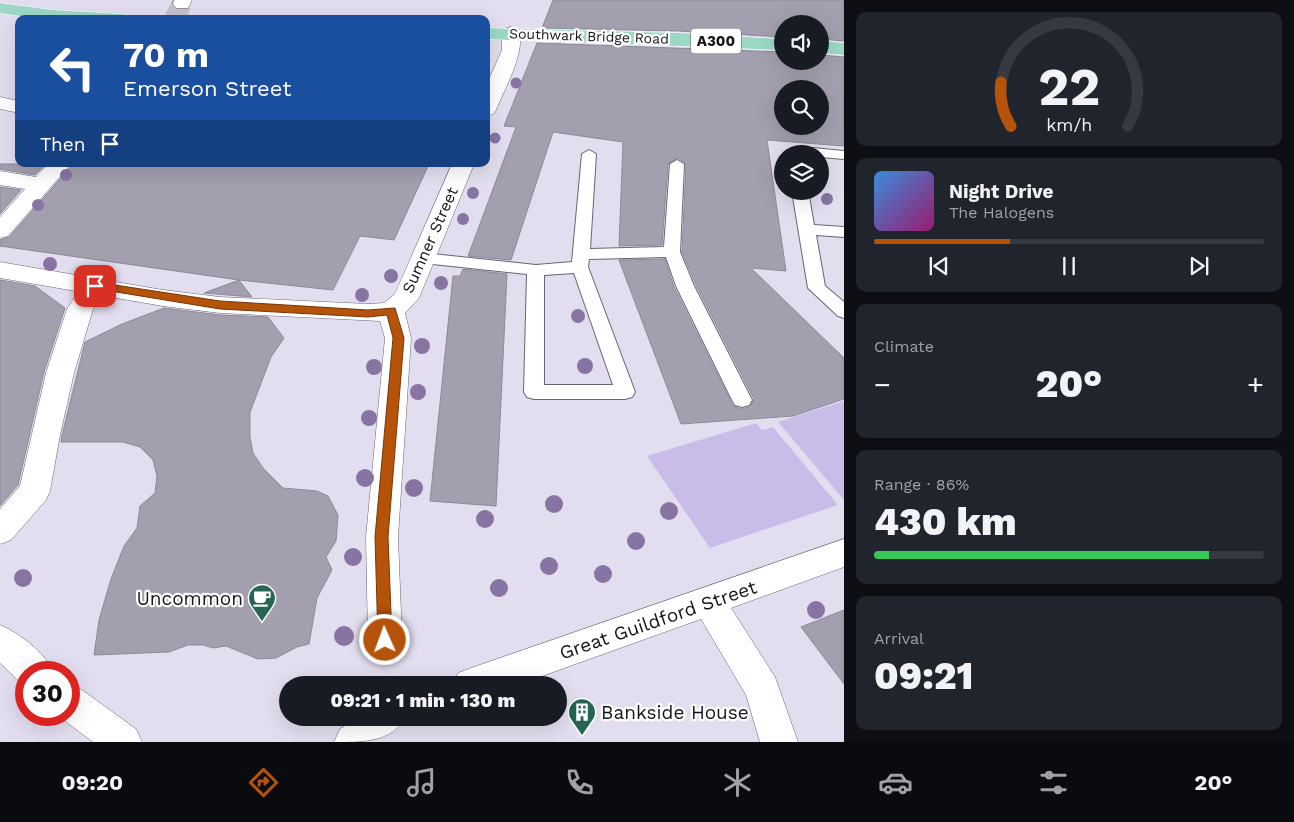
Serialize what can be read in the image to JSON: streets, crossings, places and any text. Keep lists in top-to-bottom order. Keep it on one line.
{"streets":{"main road":["Southwark Bridge Road","A300"],"street":["Sumner Street","Great Guildford Street"]},"places":{"cafe":["Uncommon"],"building":["Bankside House"]},"page":{"turn":["70 m","Emerson Street"],"then":"Then","song":["Night Drive","The Halogens"],"tile":["Climate",["Range · 86%","430 km"],["Arrival","09:21"]],"heat":["−","20°","+"],"limit":"30","trip":"09:21 · 1 min · 130 m","tabs":["09:20","20°"],"gauge":["22","km/h"]}}
